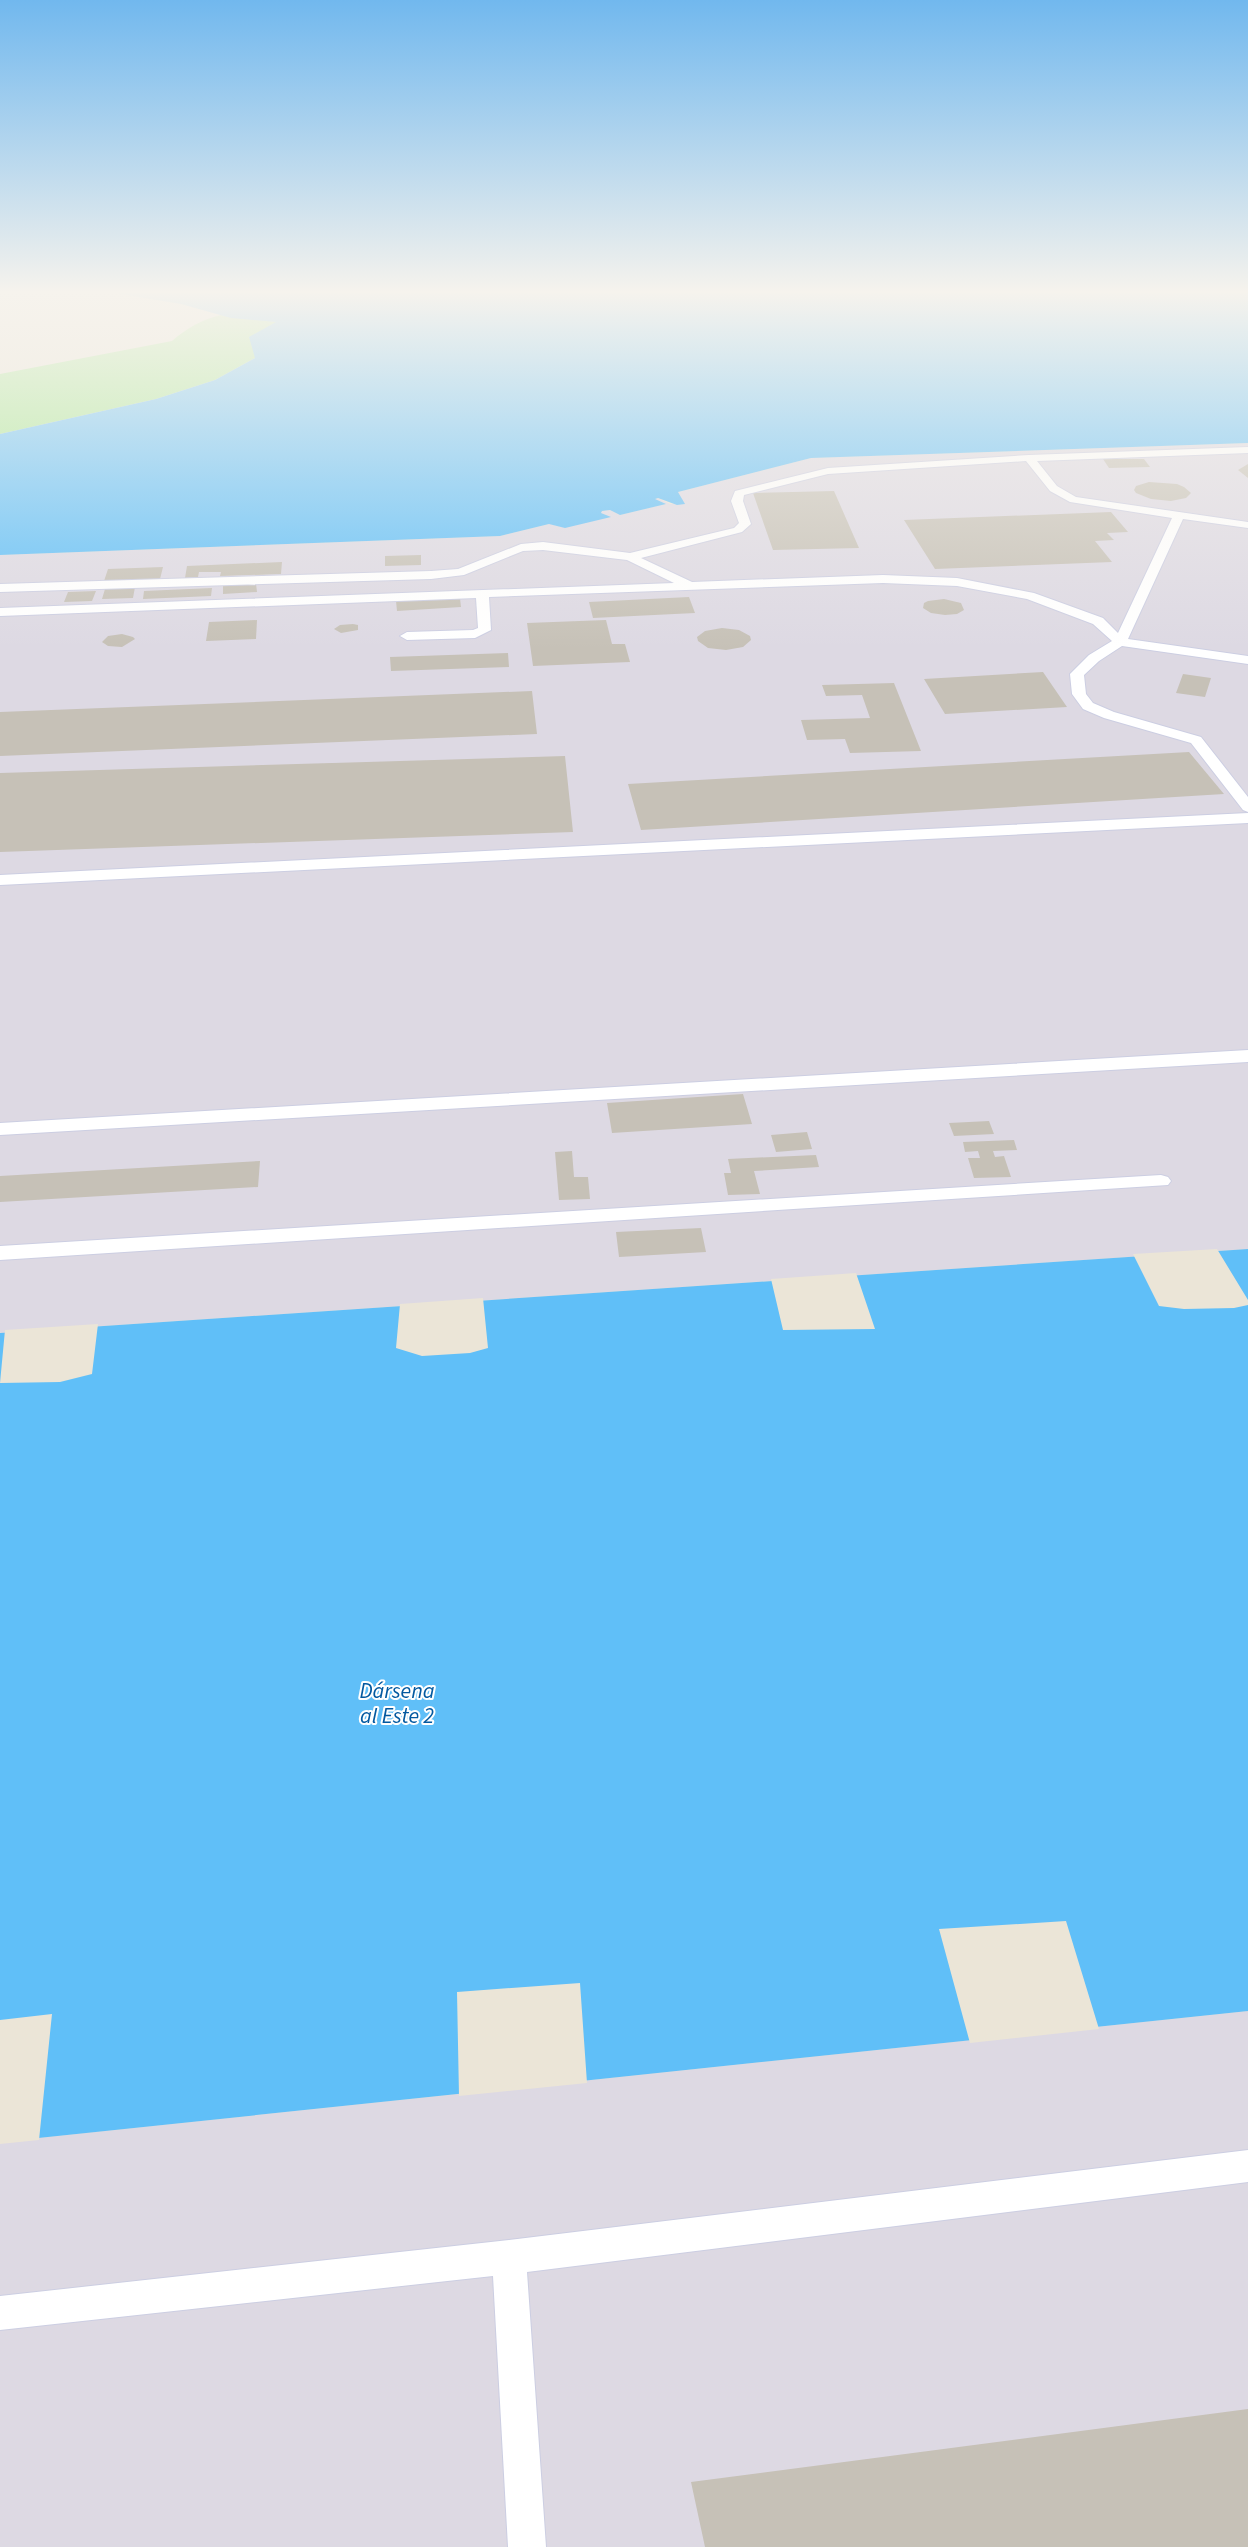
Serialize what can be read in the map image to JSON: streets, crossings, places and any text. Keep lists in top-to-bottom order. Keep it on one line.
{"water":["Dársena al Este 2"]}
